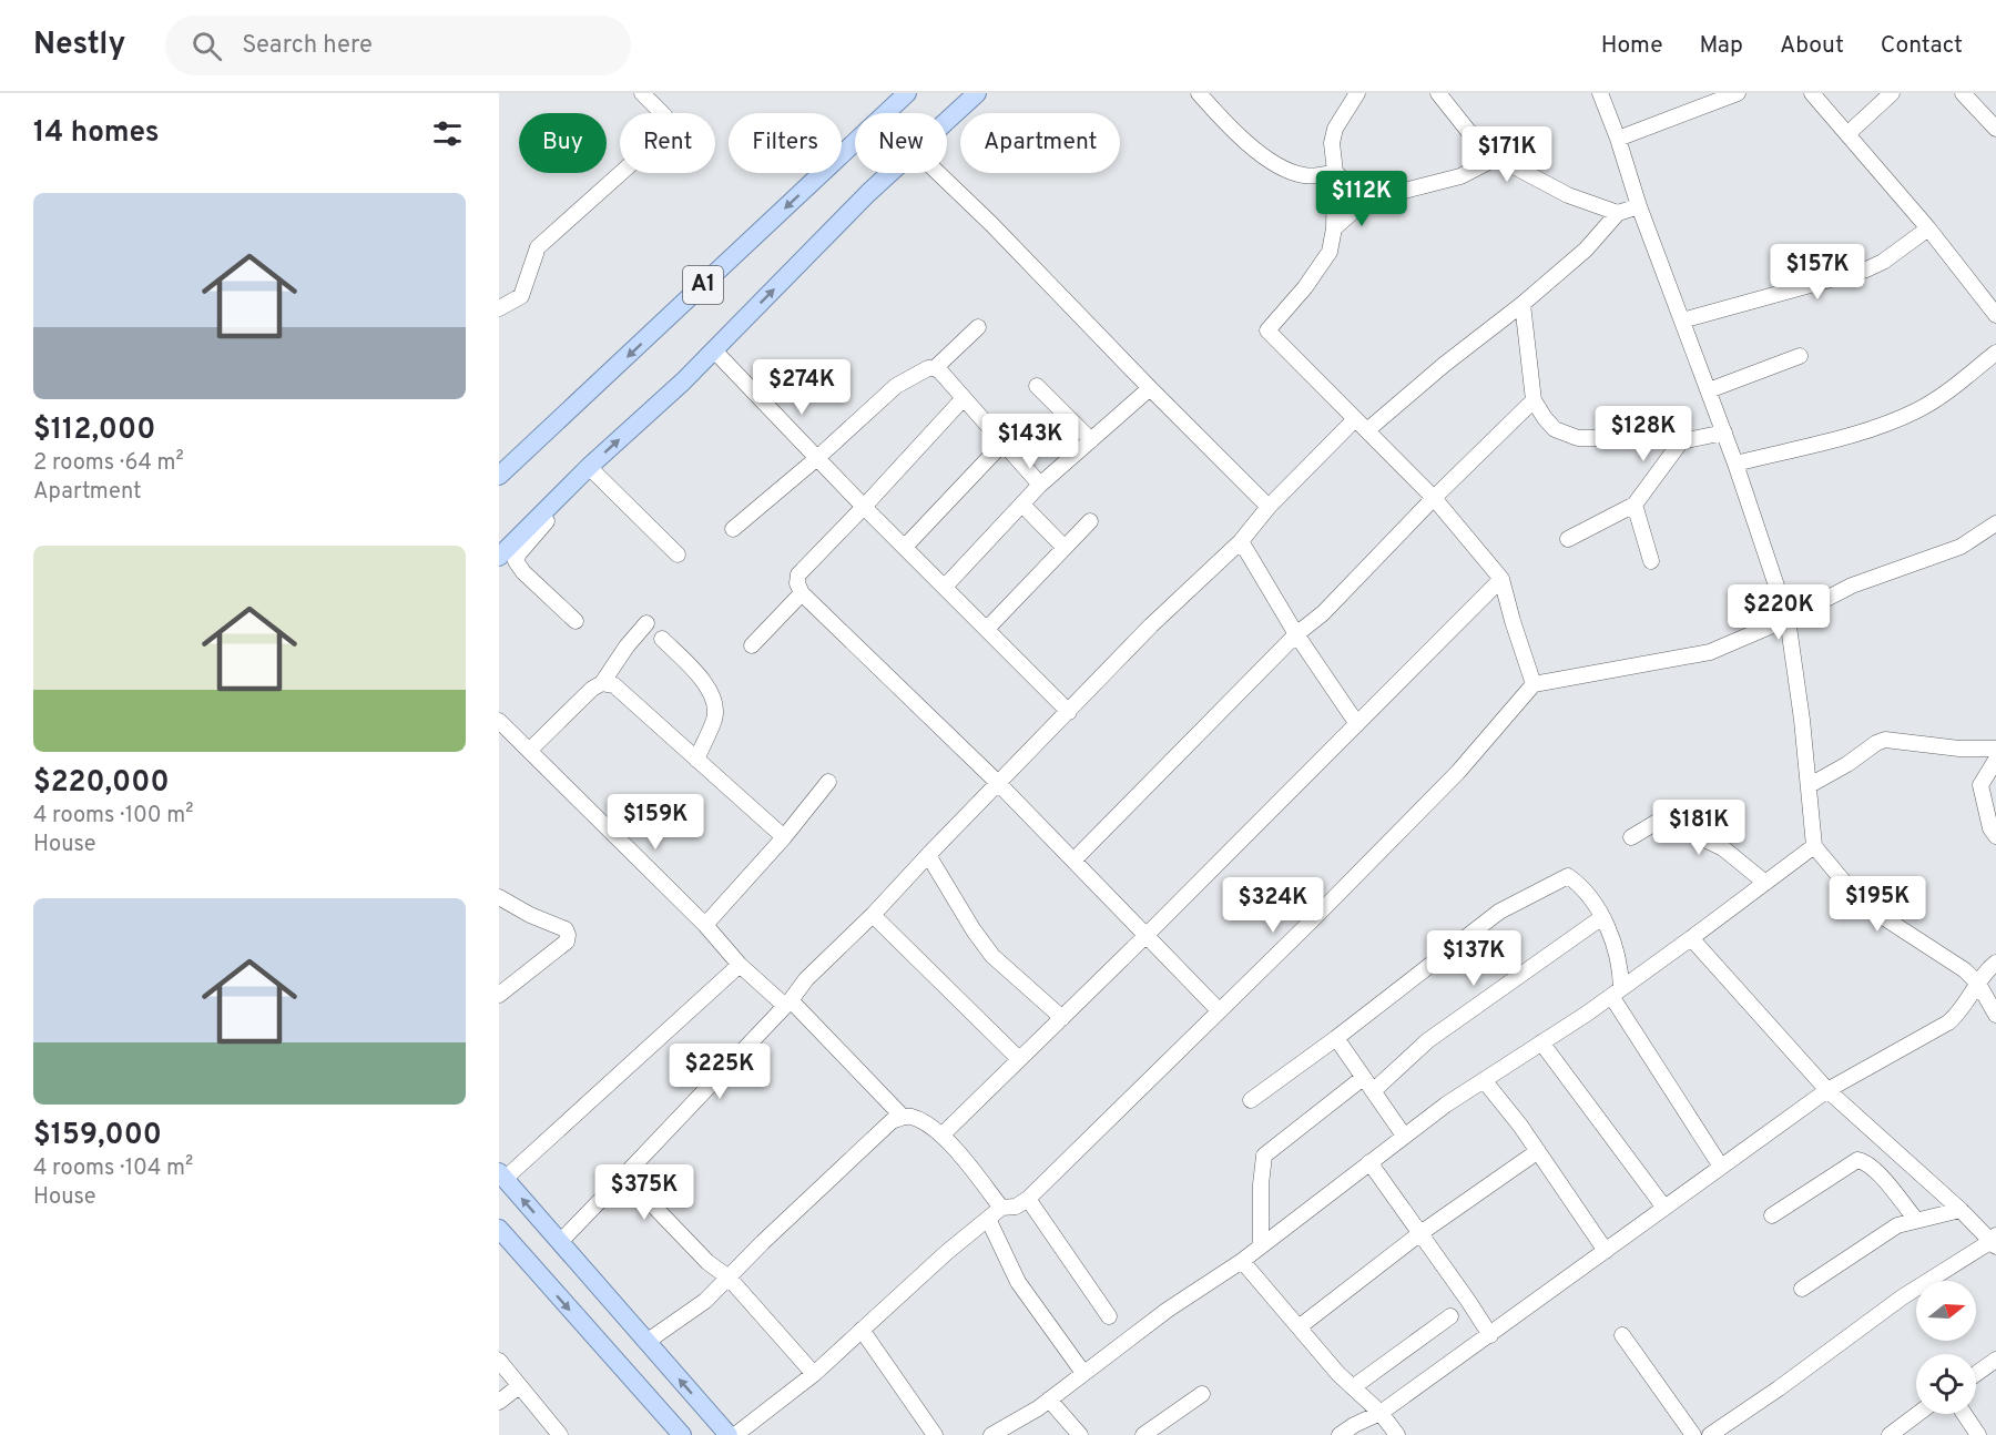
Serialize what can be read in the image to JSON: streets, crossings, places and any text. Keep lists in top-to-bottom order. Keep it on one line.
{"streets":{"main road":["A1"]},"north":"right","page":{"header":"Nestly","search":"Search here","nav":["Home","Map","About","Contact"],"heading":"14 homes","chip":["Buy","Rent","Filters","New","Apartment"],"price":["$171K","$112K","$157K","$274K","$128K","$143K","$220K","$159K","$181K","$195K","$324K","$137K","$225K","$375K"],"list":[{"name":"$112,000","note":"2 rooms · 64 m² · Apartment"},{"name":"$220,000","note":"4 rooms · 100 m² · House"},{"name":"$159,000","note":"4 rooms · 104 m² · House"}]}}
